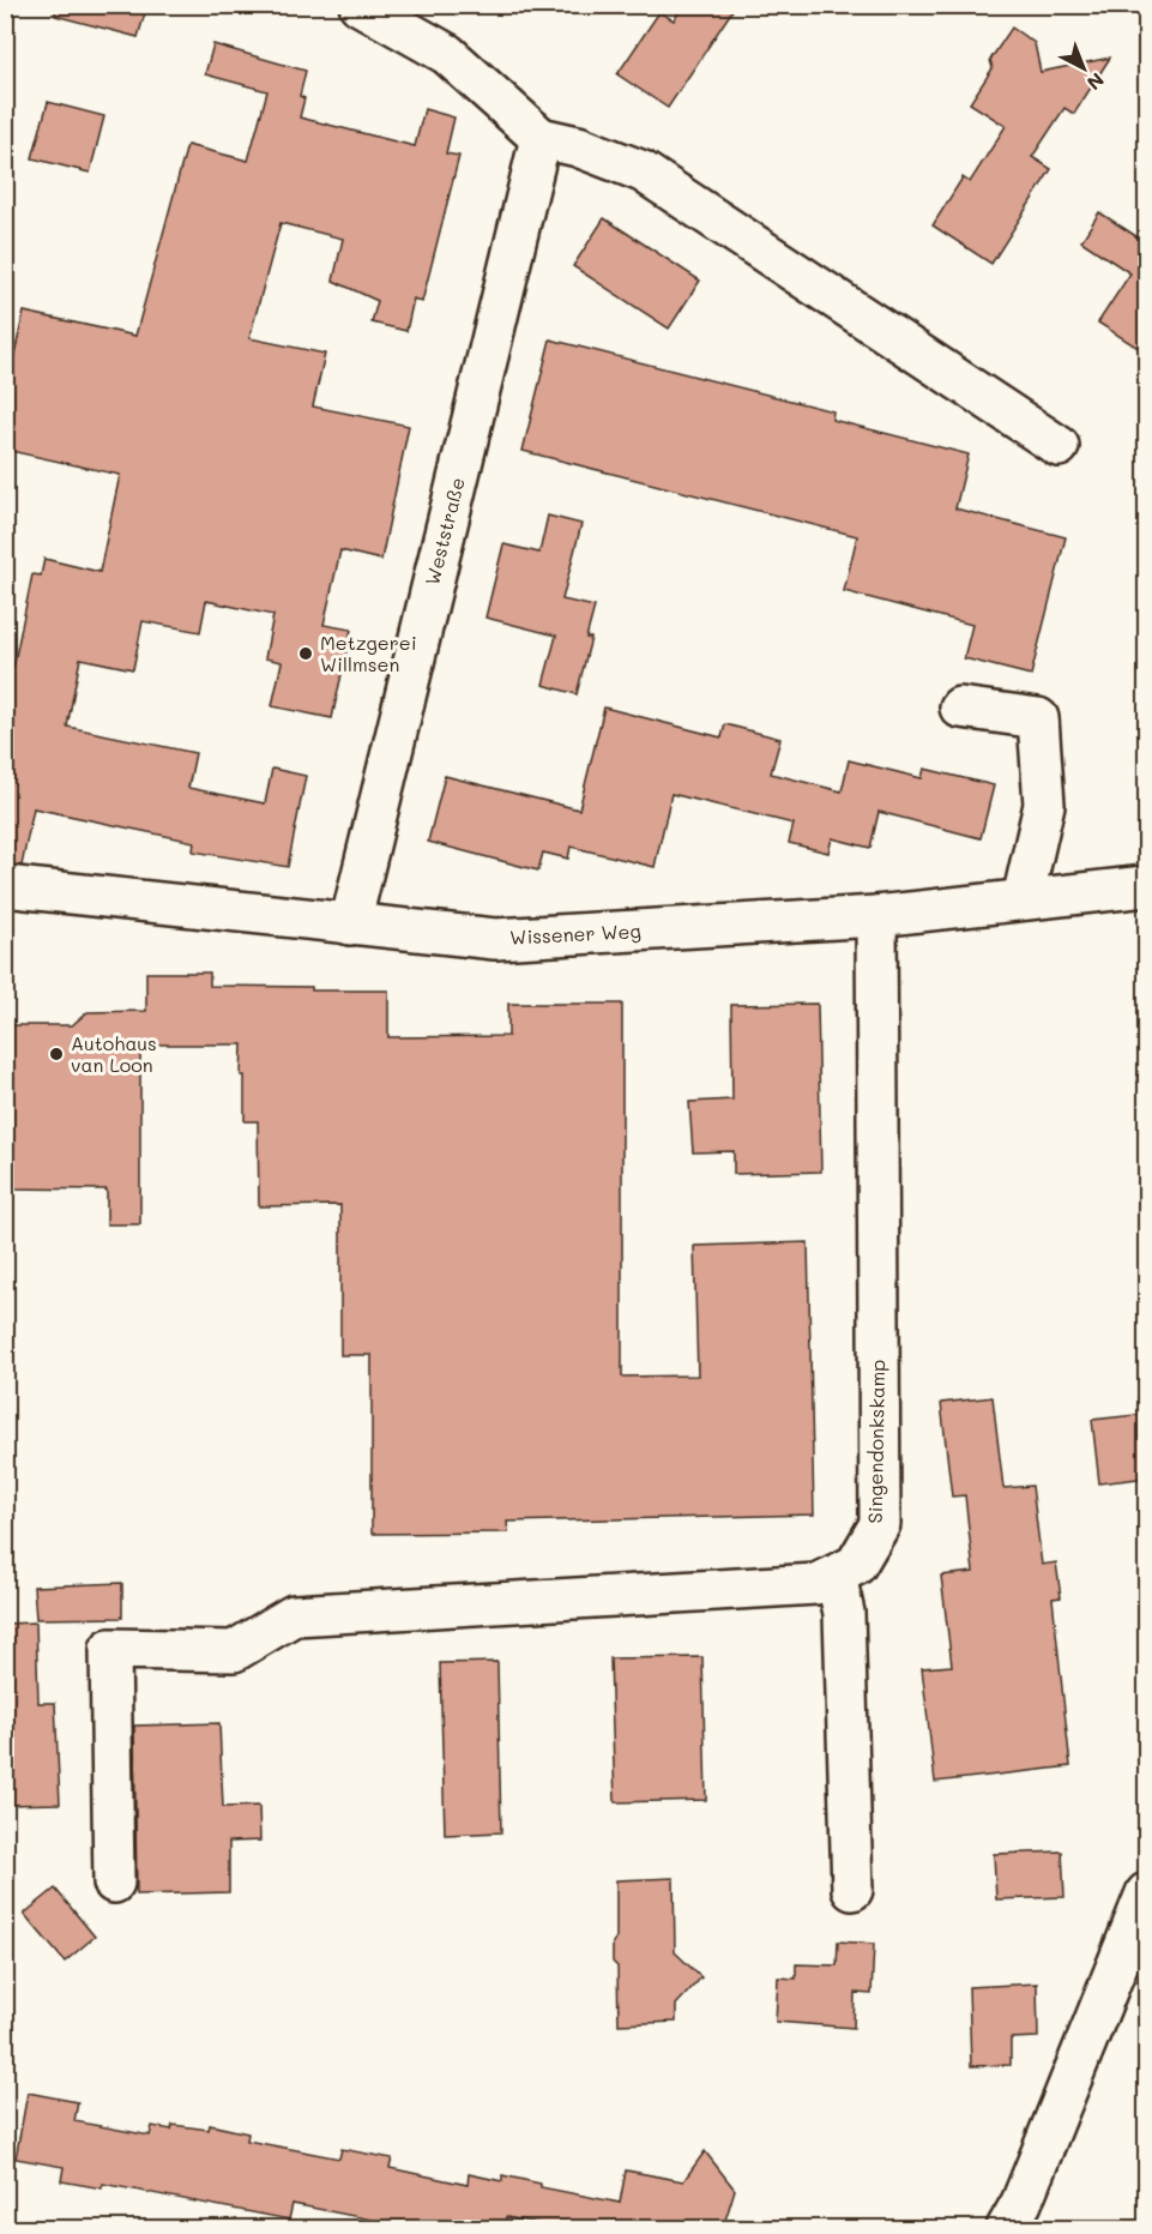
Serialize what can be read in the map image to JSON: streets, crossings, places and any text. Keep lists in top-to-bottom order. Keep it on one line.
{"streets":{"street":["Weststraße","Wissener Weg","Singendonkskamp"]},"crossings":[["Weststraße","Wissener Weg"],["Wissener Weg","Singendonkskamp"]],"places":["Metzgerei Willmsen","Autohaus van Loon"],"north":"bottom right"}
